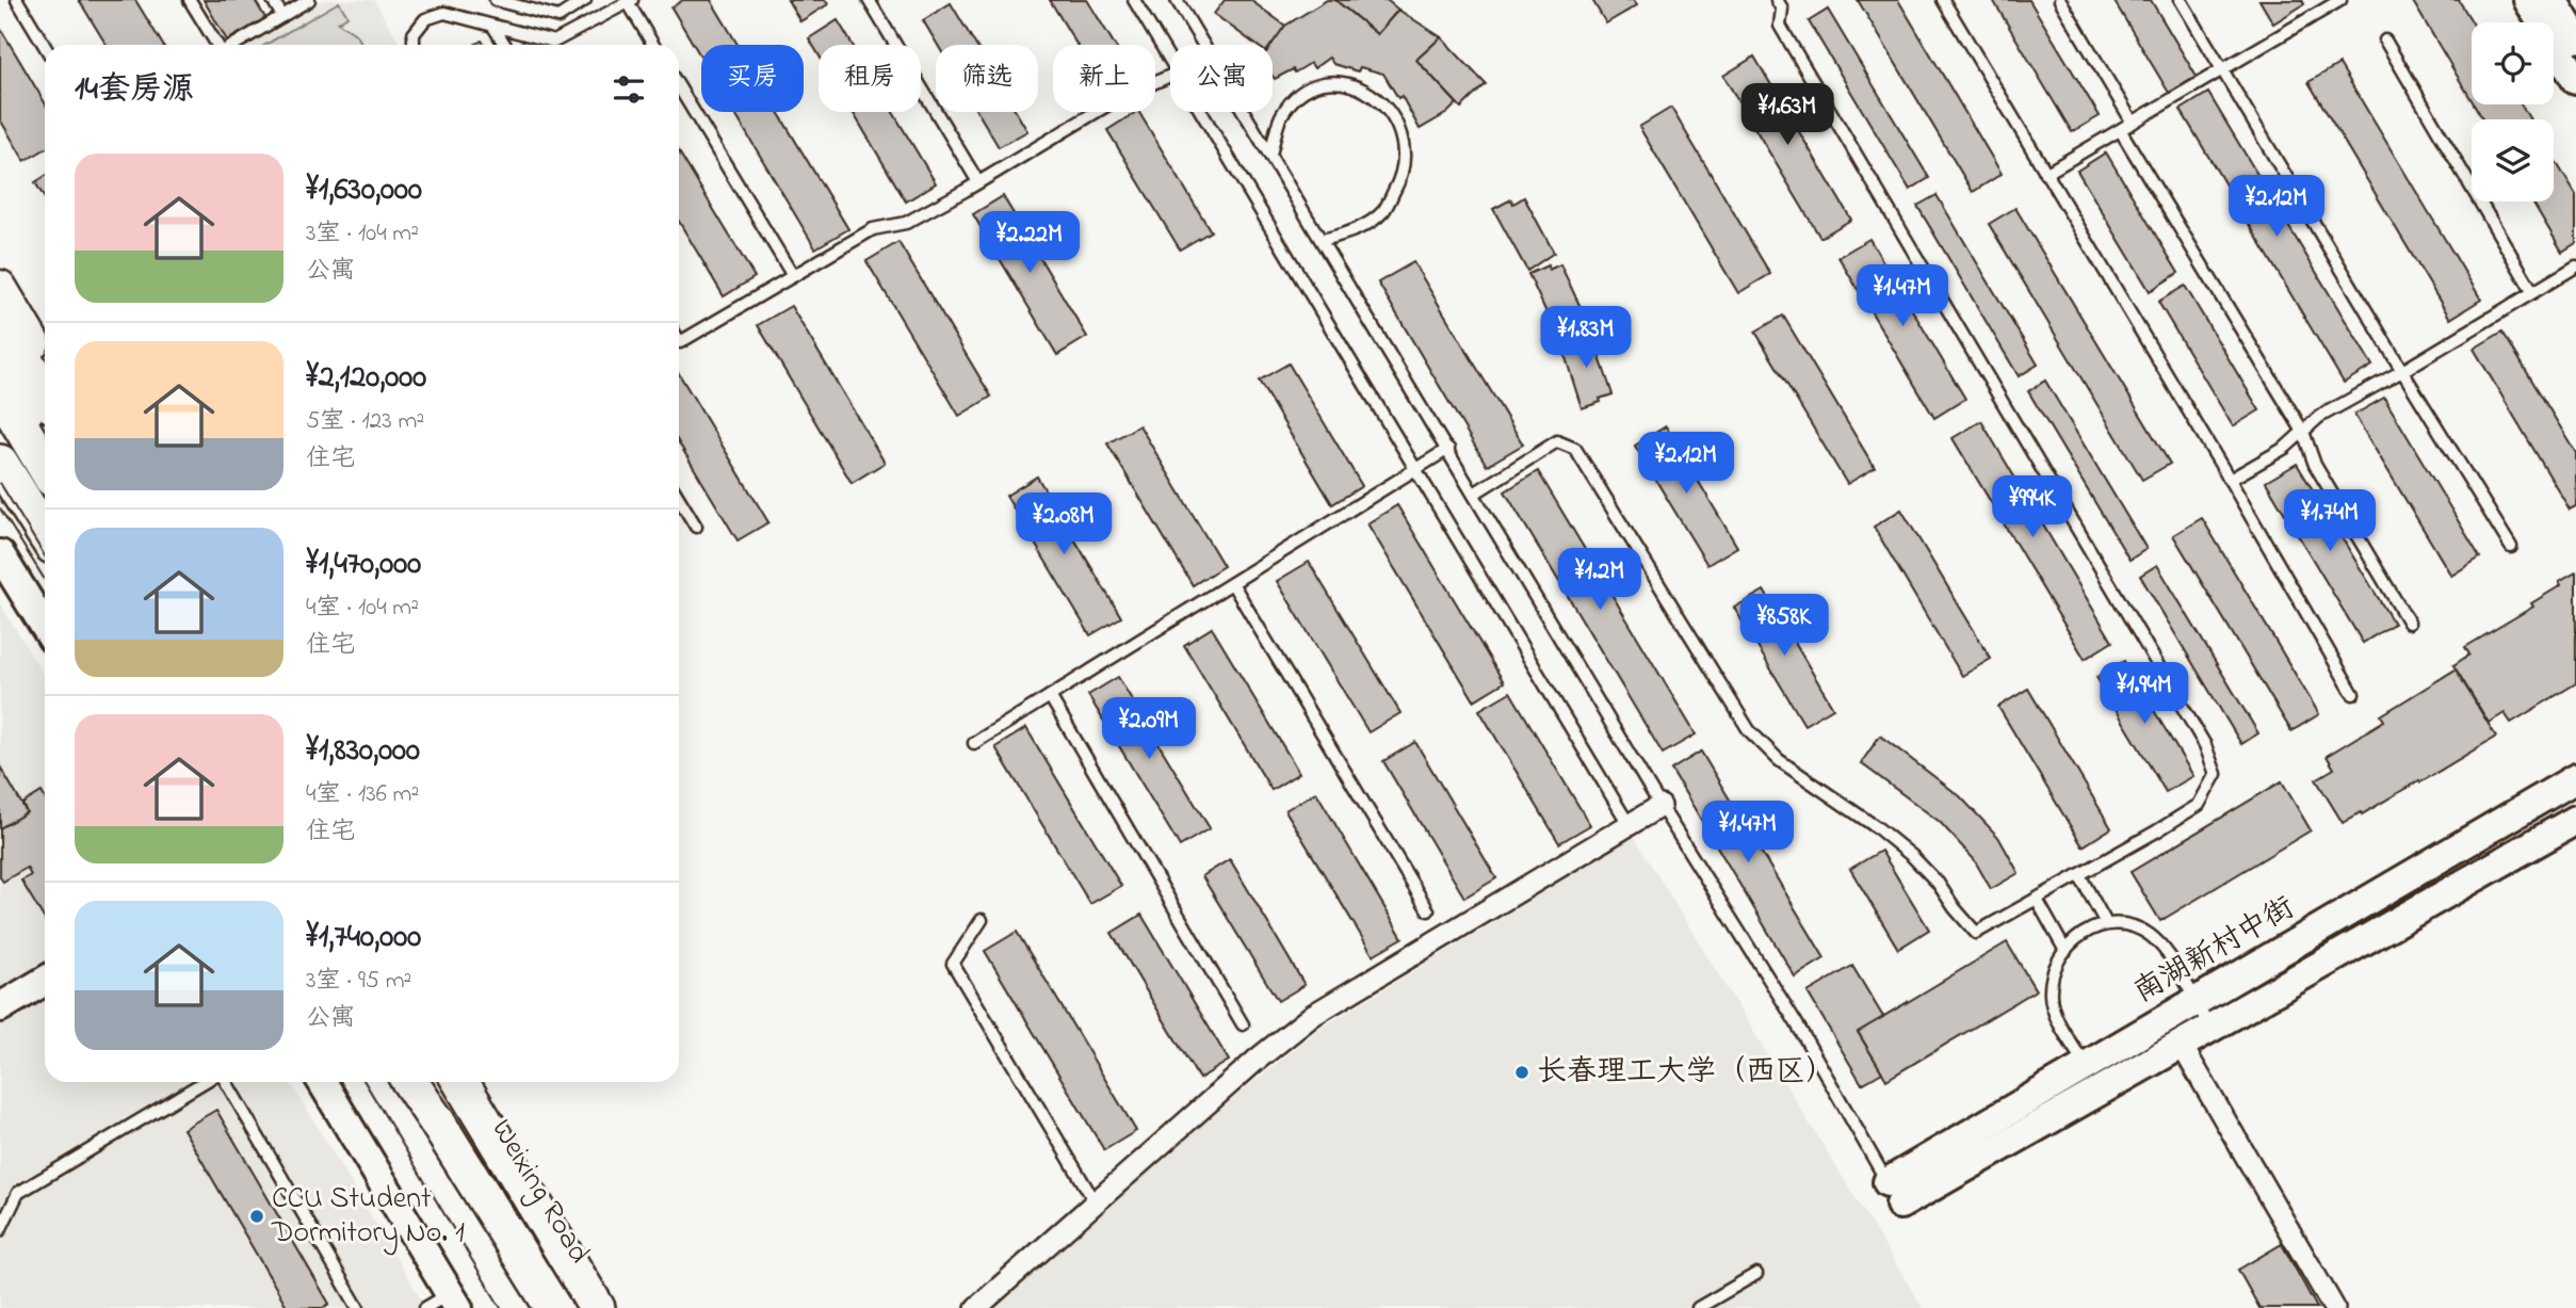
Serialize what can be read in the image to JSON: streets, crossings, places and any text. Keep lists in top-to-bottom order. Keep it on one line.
{"streets":{"main road":["Weixing Road"],"street":["南湖新村中街"]},"places":["长春理工大学（西区）","CCU Student Dormitory No. 1"],"page":{"chip":["买房","租房","筛选","新上","公寓"],"heading":"14套房源","price":["¥1.63M","¥2.12M","¥2.22M","¥1.47M","¥1.83M","¥2.12M","¥994K","¥1.74M","¥2.08M","¥1.2M","¥858K","¥1.94M","¥2.09M","¥1.47M"],"list":[{"name":"¥1,630,000","note":"3室 · 104 m² · 公寓"},{"name":"¥2,120,000","note":"5室 · 123 m² · 住宅"},{"name":"¥1,470,000","note":"4室 · 104 m² · 住宅"},{"name":"¥1,830,000","note":"4室 · 136 m² · 住宅"},{"name":"¥1,740,000","note":"3室 · 95 m² · 公寓"}]}}
